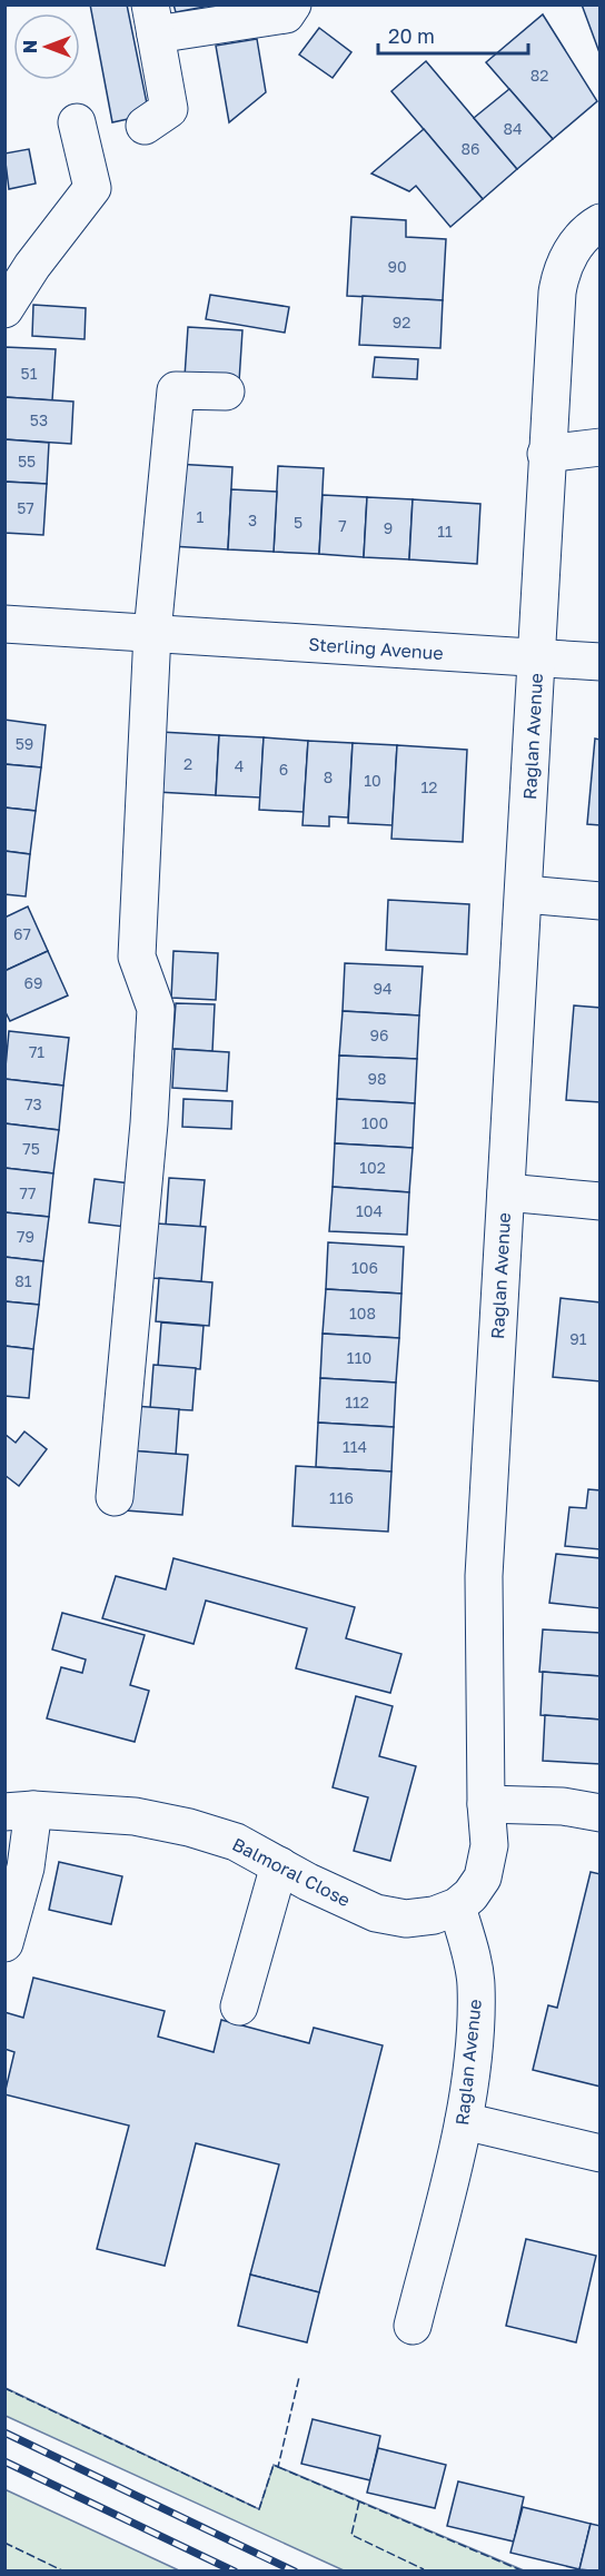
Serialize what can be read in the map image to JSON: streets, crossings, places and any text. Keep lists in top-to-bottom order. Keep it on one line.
{"streets":{"street":["Sterling Avenue","Raglan Avenue","Balmoral Close"]},"crossings":[["Sterling Avenue","Raglan Avenue"],["Raglan Avenue","Balmoral Close"]],"house_numbers":["82","84","86","90","92","51","53","55","57","1","3","5","7","9","11","59","2","4","6","8","10","12","67","69","94","96","71","98","73","100","75","102","77","104","79","106","81","108","91","110","112","114","116"],"scale_bar":"20 m","north":"left"}
